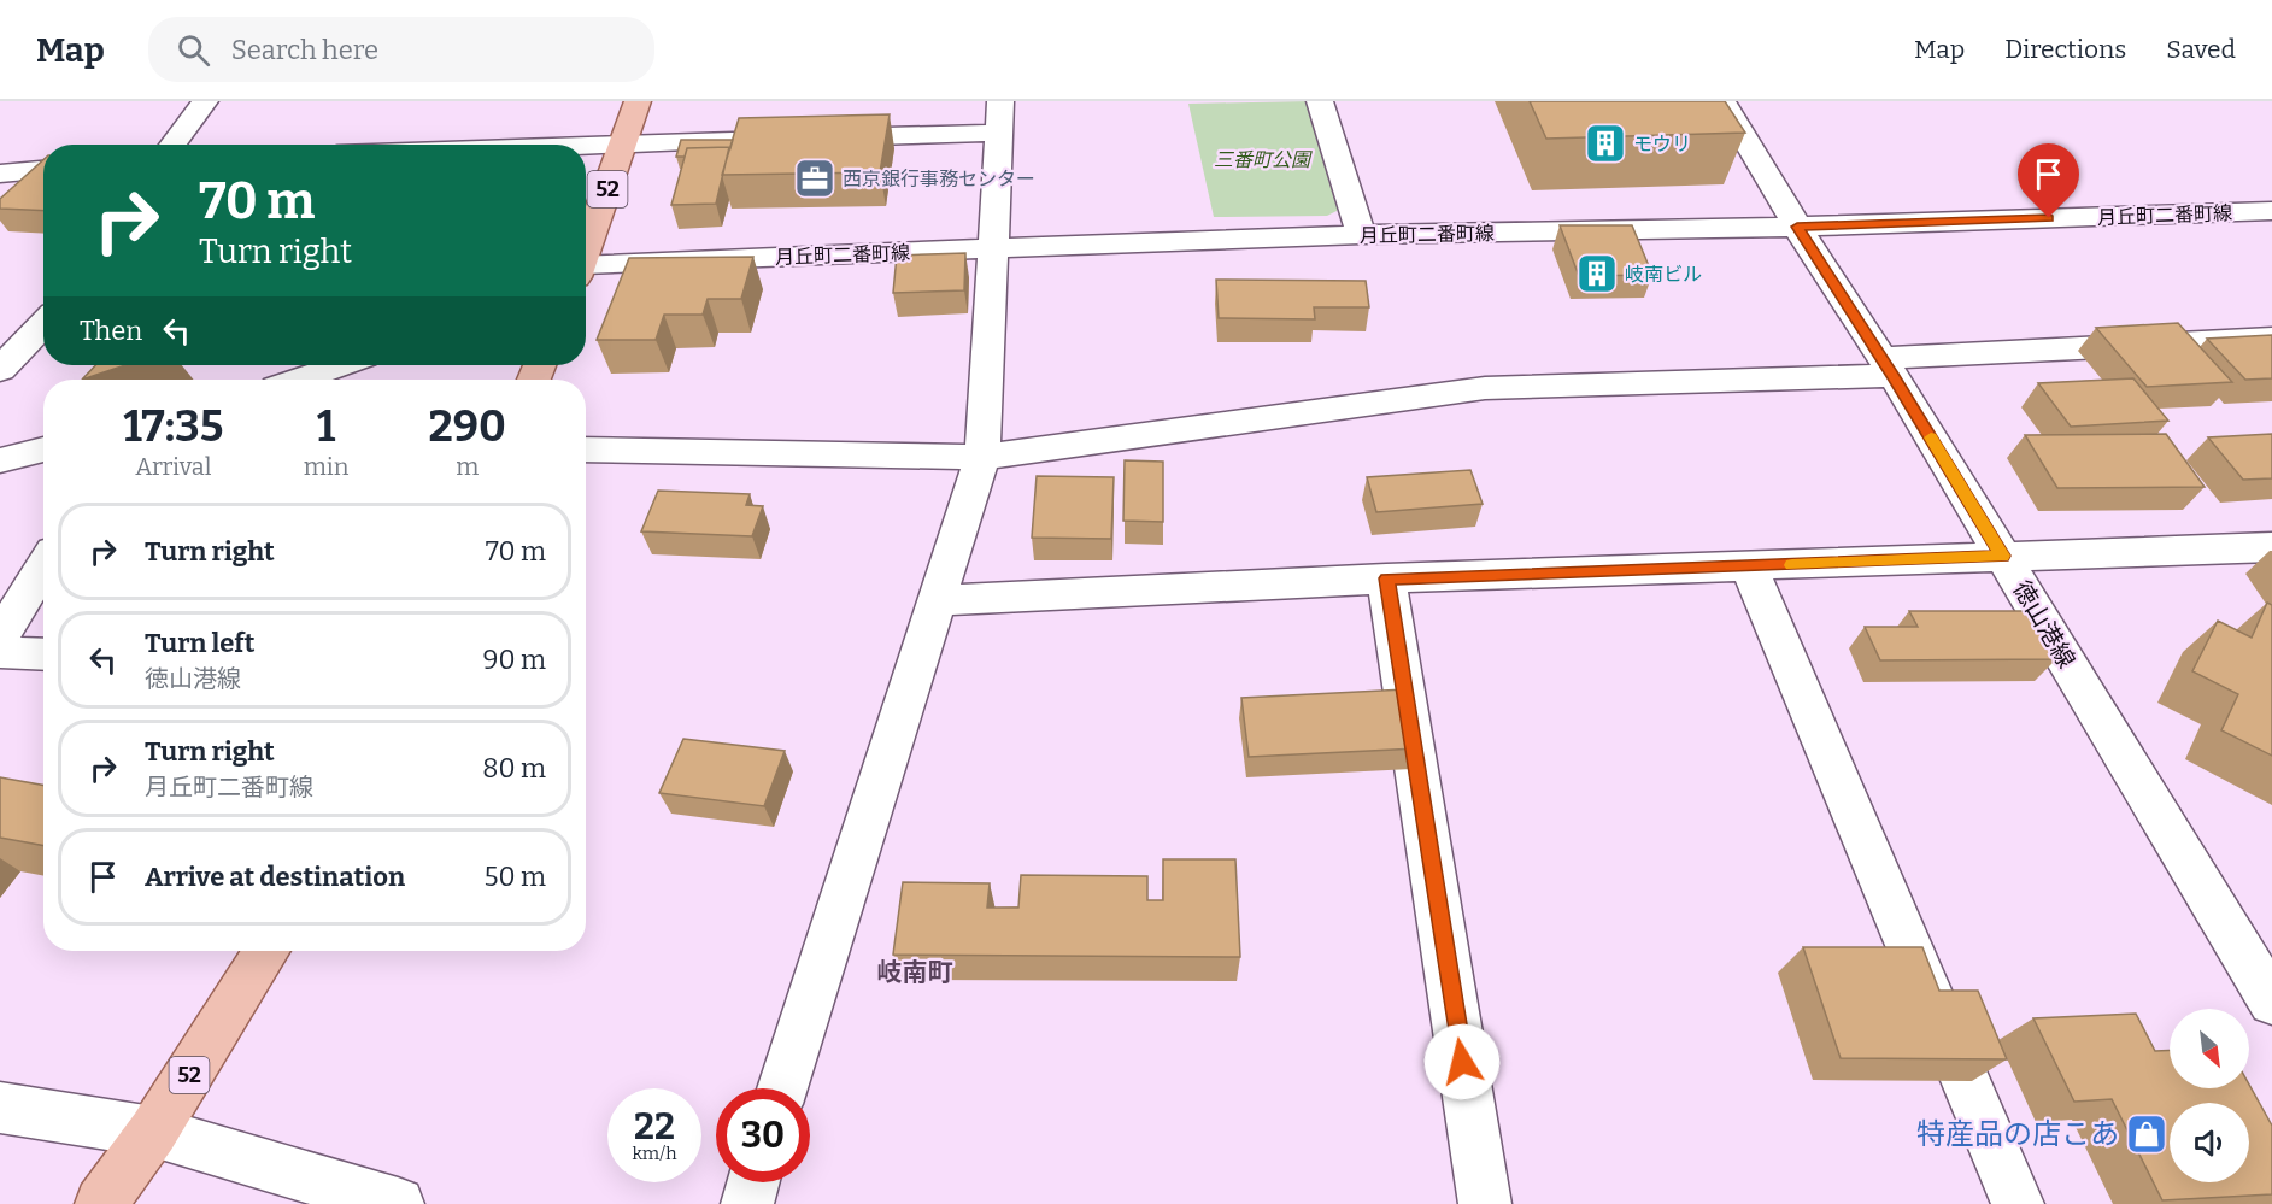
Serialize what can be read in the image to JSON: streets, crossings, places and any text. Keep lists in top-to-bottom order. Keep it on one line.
{"streets":{"main road":["52"],"street":["月丘町二番町線","徳山港線"]},"crossings":[["月丘町二番町線","徳山港線"]],"districts":["岐南町"],"parks":["三番町公園"],"places":{"building":["モウリ","岐南ビル"],"office":["西京銀行事務センター"],"shop":["特産品の店こあ"]},"north":"bottom right","page":{"header":"Map","search":"Search here","nav":["Map","Directions","Saved"],"turn":["70 m","Turn right"],"then":"Then","eta":["17:35","Arrival","1","min","290","m"],"list":[{"name":"Turn right","value":"70 m"},{"name":"Turn left","note":"徳山港線","value":"90 m"},{"name":"Turn right","note":"月丘町二番町線","value":"80 m"},{"name":"Arrive at destination","value":"50 m"}],"speed":"22 km/h","limit":"30"}}
